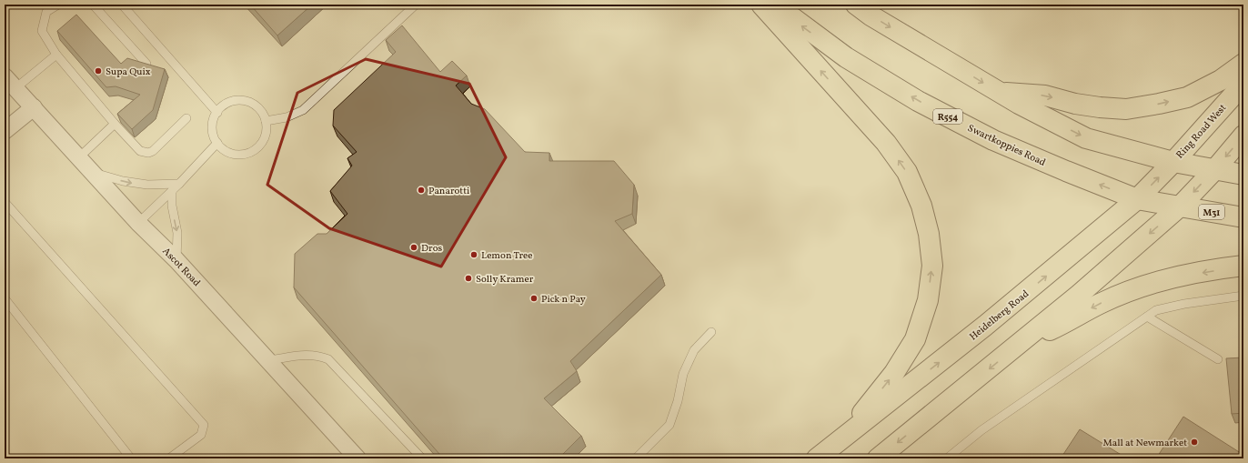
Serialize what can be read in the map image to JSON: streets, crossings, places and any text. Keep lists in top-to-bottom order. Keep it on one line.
{"streets":{"main road":["R554","Ring Road West","Swartkoppies Road","M31","Heidelberg Road"],"street":["Ascot Road"]},"crossings":[["Ring Road West","Heidelberg Road"],["Swartkoppies Road","M31"],["Swartkoppies Road","Heidelberg Road"]],"places":["Supa Quix","Panarotti","Dros","Lemon Tree","Solly Kramer","Pick n Pay","Mall at Newmarket"]}
